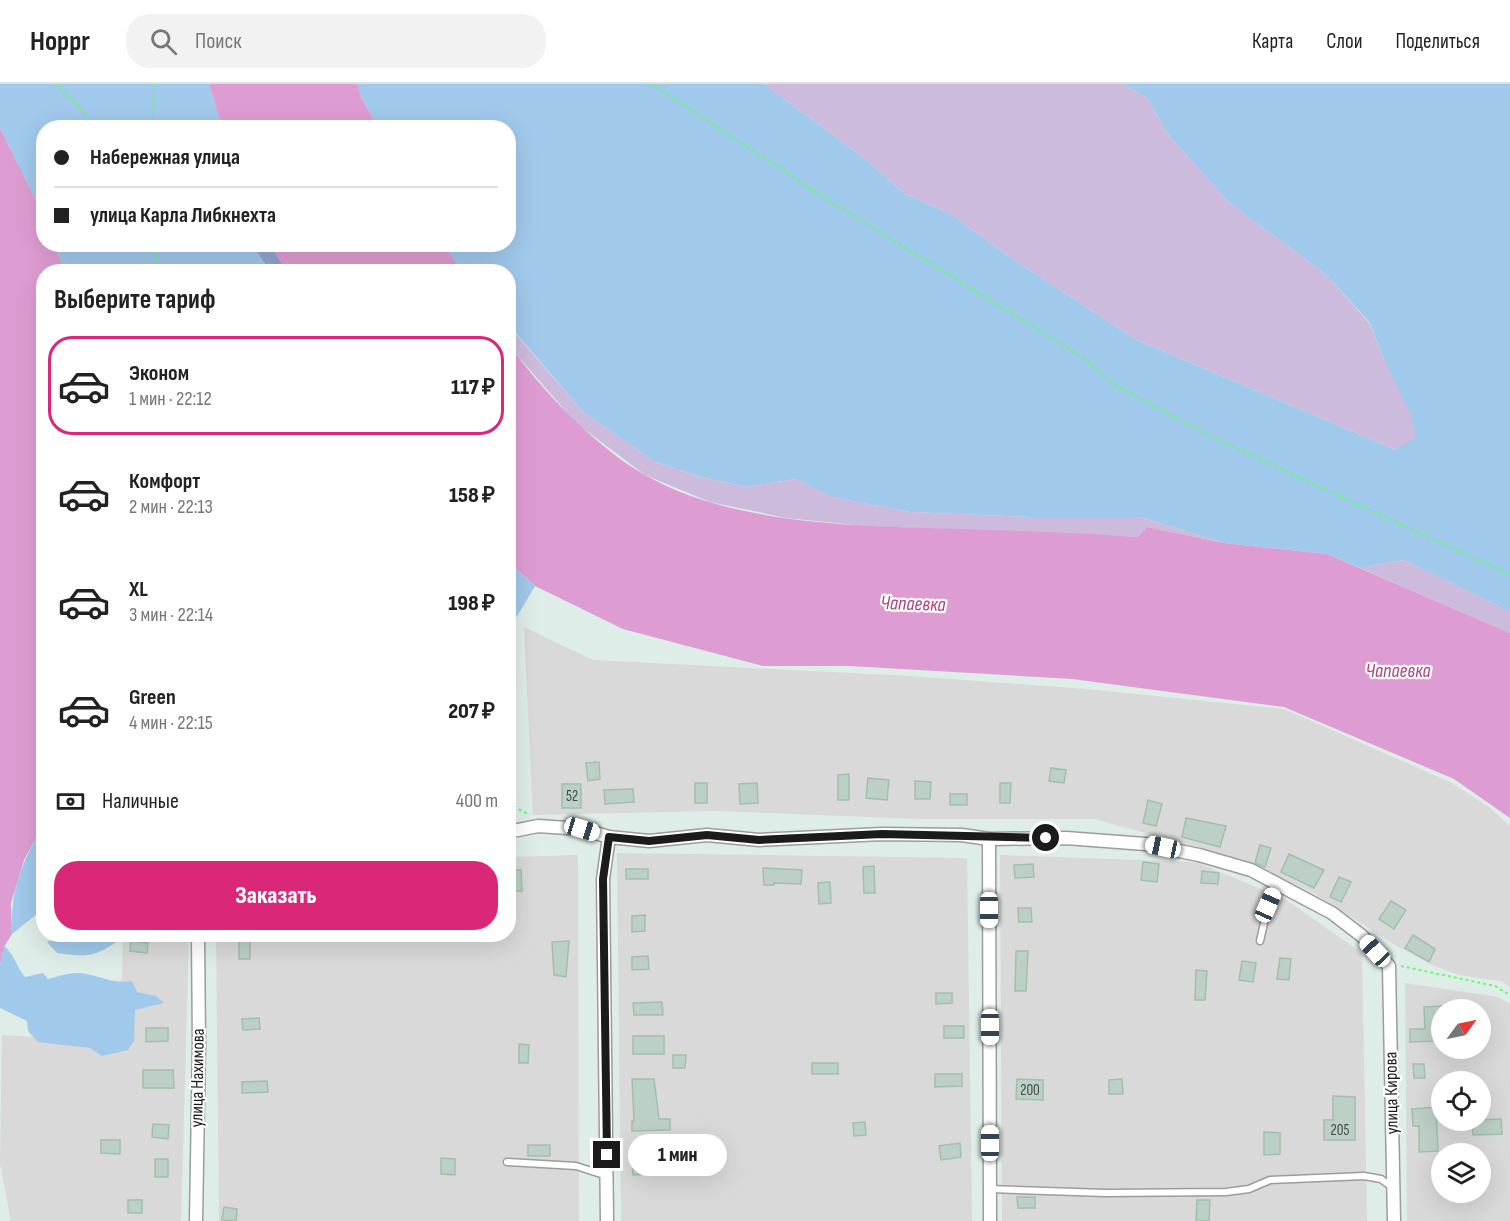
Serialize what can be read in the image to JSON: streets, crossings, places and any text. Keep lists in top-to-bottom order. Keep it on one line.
{"streets":{"street":["улица Нахимова","улица Кирова"]},"water":["Чапаевка"],"house_numbers":["52","200","205"],"north":"top right","page":{"header":"Hoppr","search":"Поиск","nav":["Карта","Слои","Поделиться"],"banner":["Набережная улица","улица Карла Либкнехта"],"heading":"Выберите тариф","list":[{"name":"Эконом","note":"1 мин · 22:12","value":"117 ₽"},{"name":"Комфорт","note":"2 мин · 22:13","value":"158 ₽"},{"name":"XL","note":"3 мин · 22:14","value":"198 ₽"},{"name":"Green","note":"4 мин · 22:15","value":"207 ₽"}],"pay":["Наличные","400 m"],"buttons":"Заказать","bubble":"1 мин"}}
